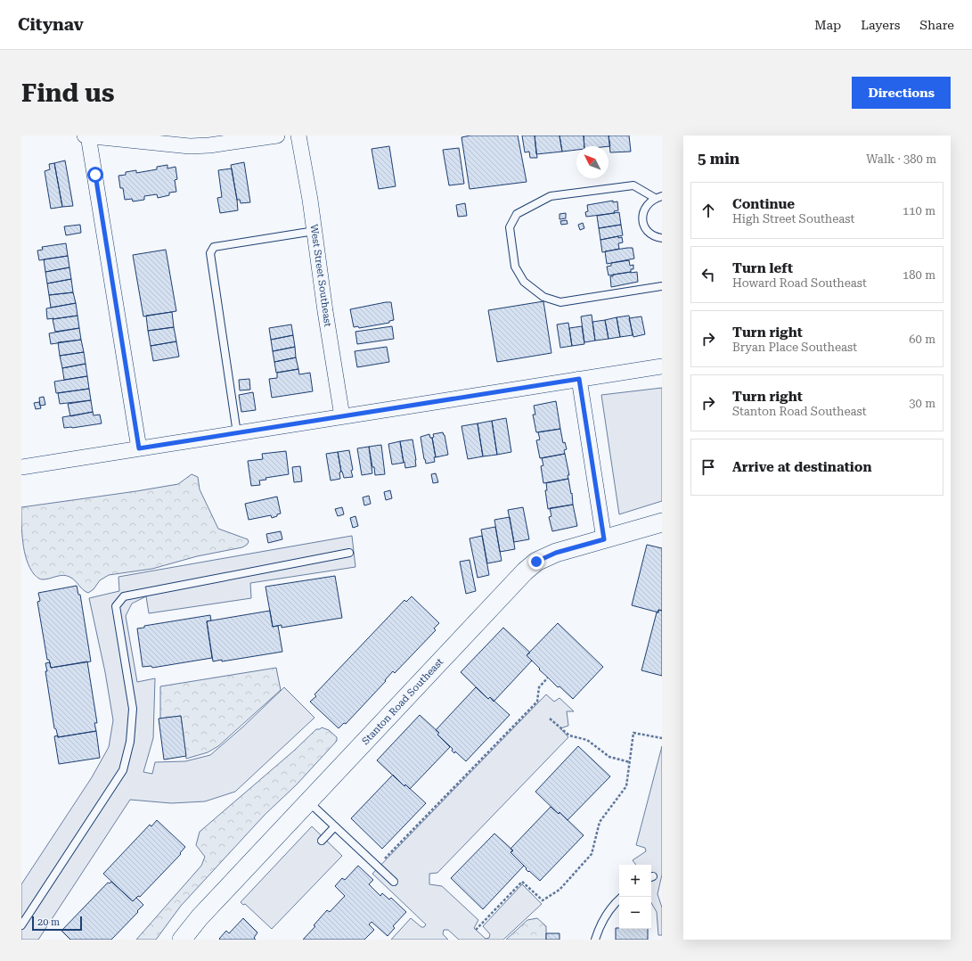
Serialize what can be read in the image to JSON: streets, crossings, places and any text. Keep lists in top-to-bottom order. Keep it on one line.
{"streets":{"street":["West Street Southeast","Stanton Road Southeast"]},"scale_bar":"20 m","north":"top left","page":{"header":"Citynav","nav":["Map","Layers","Share"],"buttons":"Directions","title":"Find us","heading":["5 min","Walk · 380 m"],"list":[["Continue","High Street Southeast","110 m"],["Turn left","Howard Road Southeast","180 m"],["Turn right","Bryan Place Southeast","60 m"],["Turn right","Stanton Road Southeast","30 m"],"Arrive at destination"],"map_buttons":["+","−"],"scale":"20 m"}}
